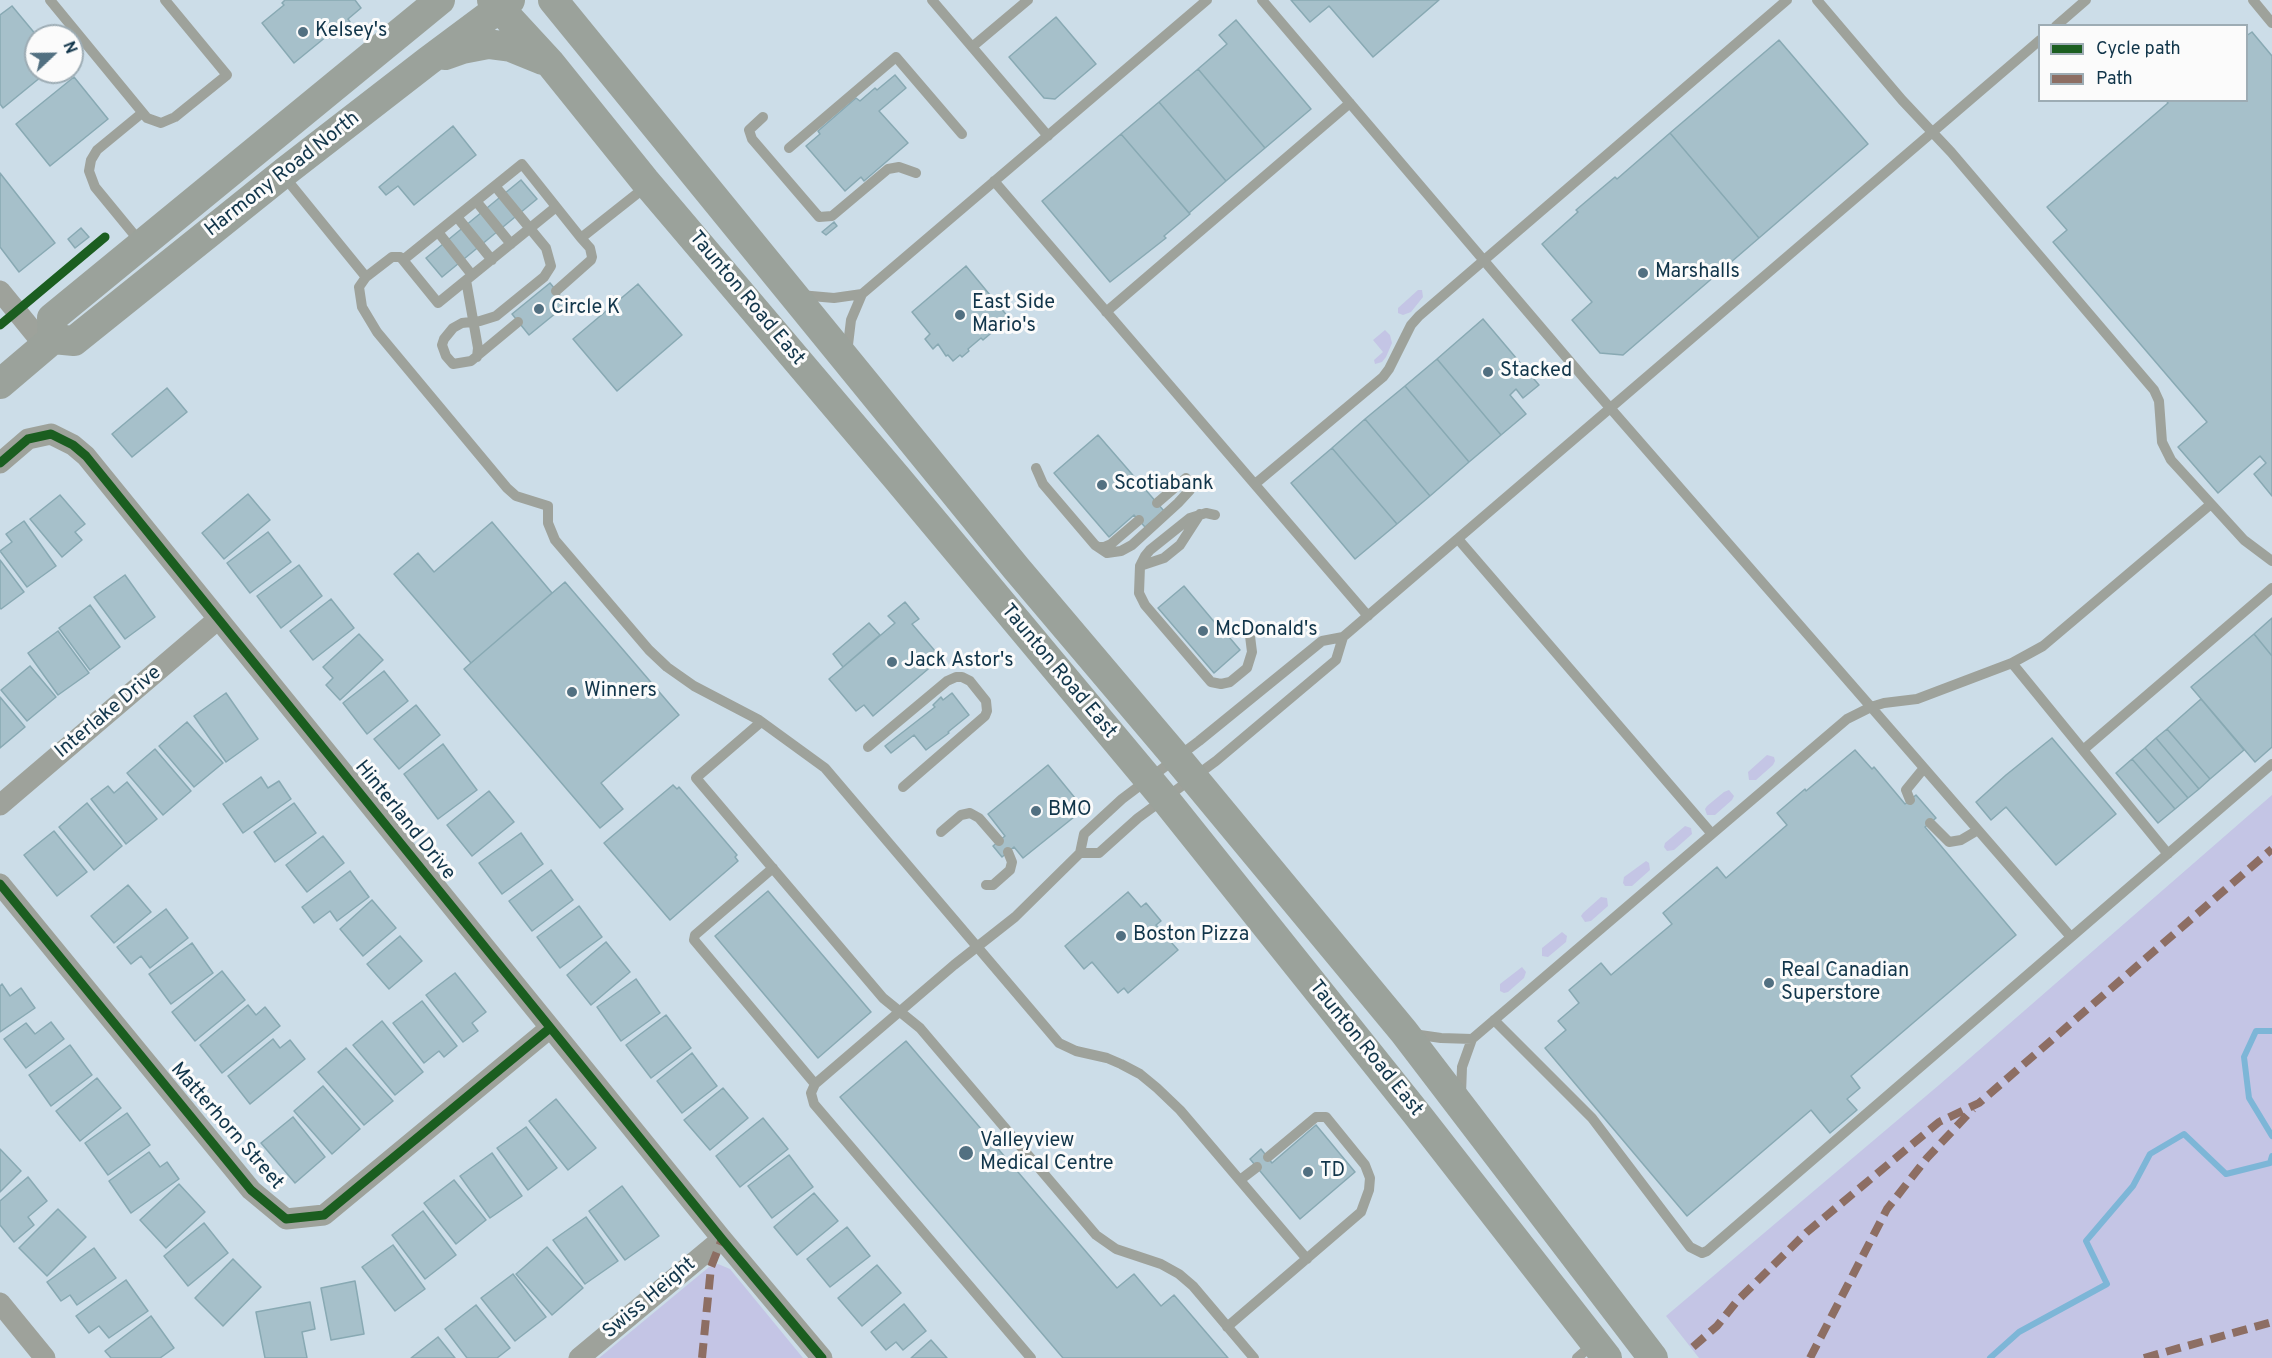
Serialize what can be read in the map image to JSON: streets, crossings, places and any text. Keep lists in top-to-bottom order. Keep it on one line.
{"streets":{"main road":["Harmony Road North","Taunton Road East"],"street":["Interlake Drive","Hinterland Drive","Matterhorn Street","Swiss Height"]},"crossings":[["Harmony Road North","Taunton Road East"],["Interlake Drive","Hinterland Drive"],["Hinterland Drive","Matterhorn Street"],["Hinterland Drive","Swiss Height"]],"places":["Kelsey's","Marshalls","Circle K","East Side Mario's","Stacked","Scotiabank","McDonald's","Jack Astor's","Winners","BMO","Boston Pizza","Real Canadian Superstore","Valleyview Medical Centre","TD"],"legend":["Cycle path","Path"],"north":"right"}
